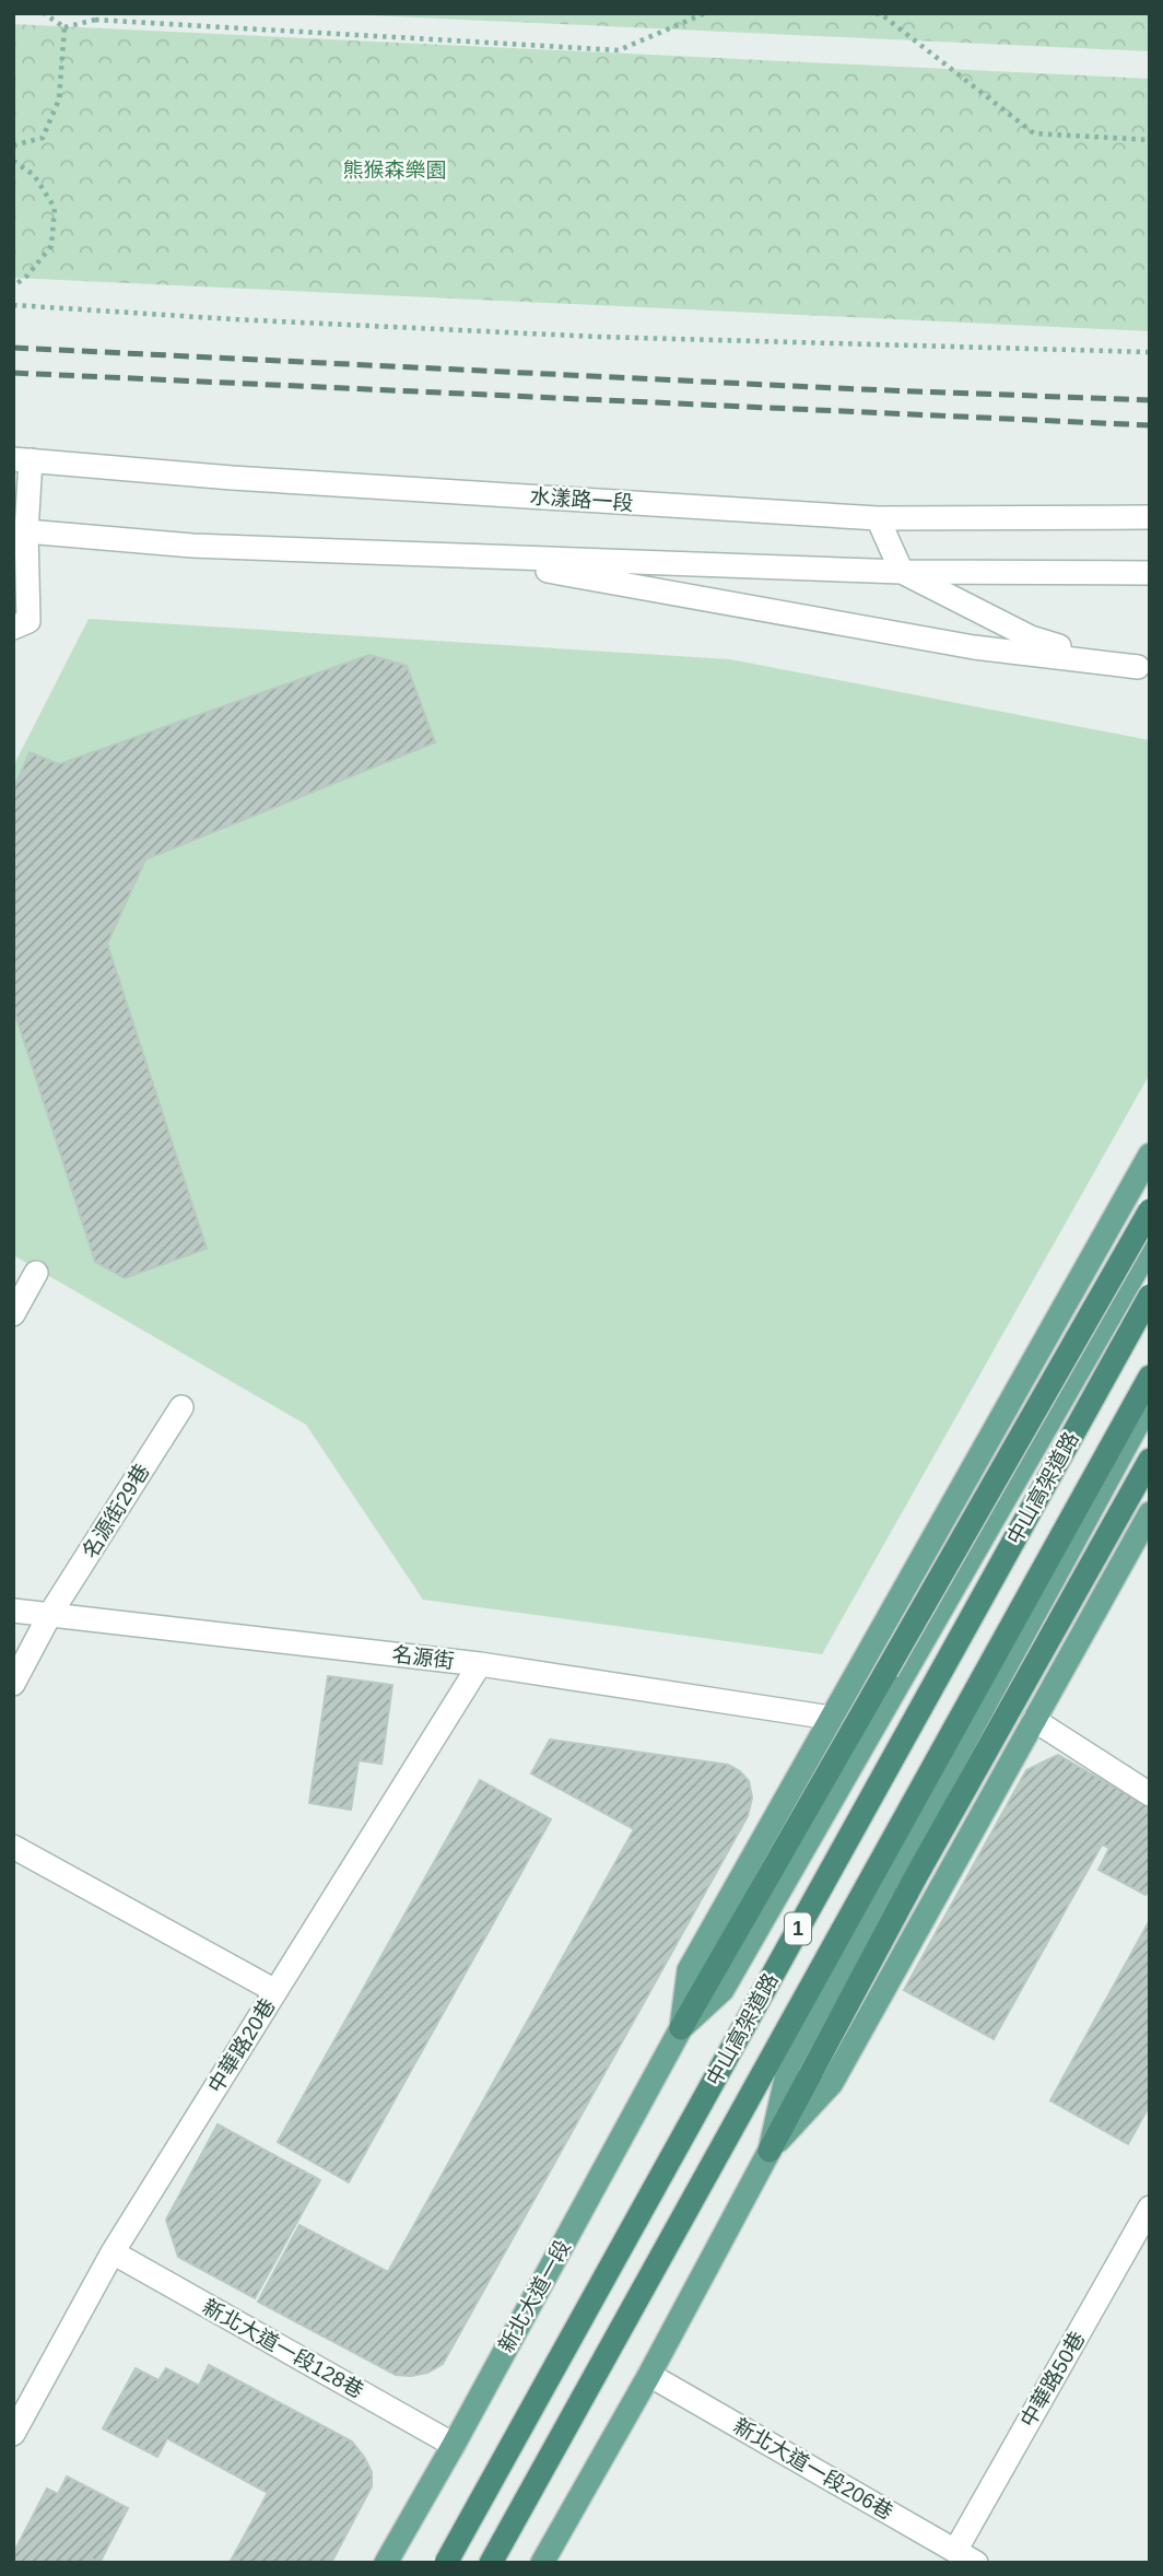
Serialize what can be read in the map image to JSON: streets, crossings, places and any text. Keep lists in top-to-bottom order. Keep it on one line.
{"streets":{"highway":["中山高架道路","1"],"main road":["新北大道一段"],"street":["水漾路一段","名源街29巷","名源街","中華路20巷","新北大道一段128巷","中華路50巷","新北大道一段206巷"]},"crossings":[["名源街29巷","名源街"],["名源街","1"],["名源街","中華路20巷"],["1","新北大道一段"],["中華路20巷","新北大道一段128巷"],["新北大道一段","新北大道一段128巷"],["中華路50巷","新北大道一段206巷"]],"parks":["熊猴森樂園"]}
